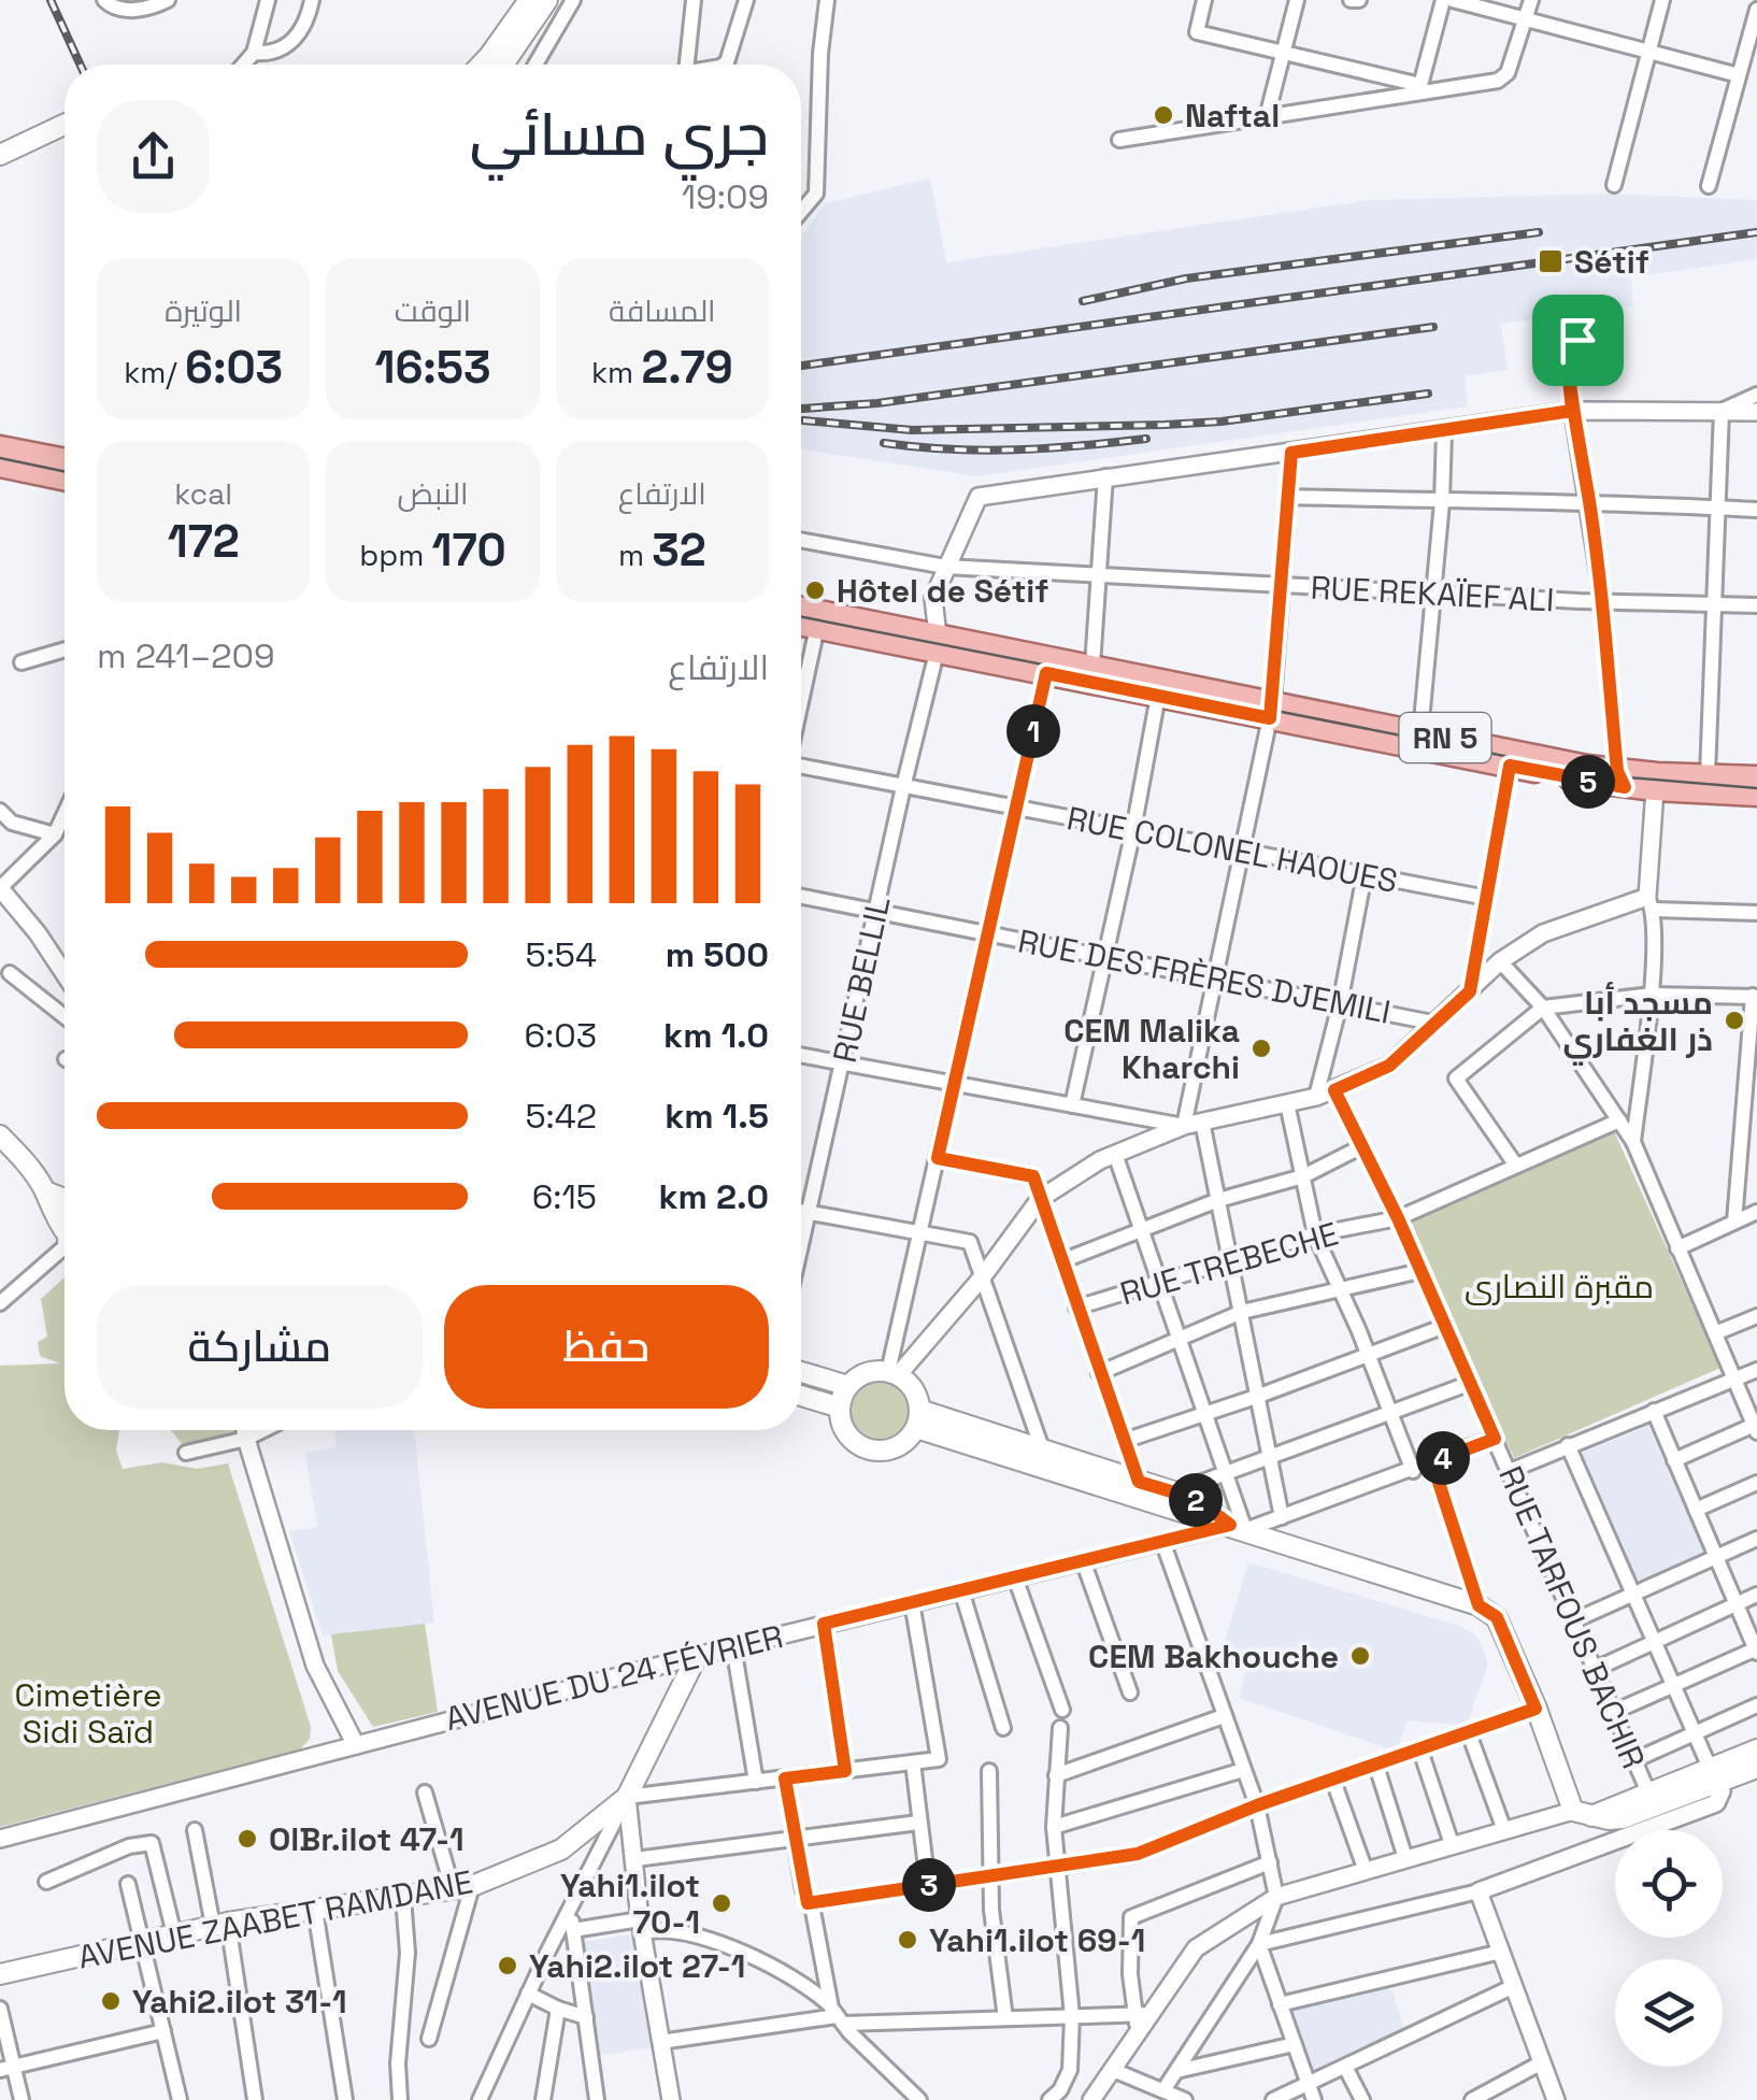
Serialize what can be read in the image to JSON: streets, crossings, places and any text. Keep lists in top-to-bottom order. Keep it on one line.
{"streets":{"main road":["RN 5","AVENUE ZAABET RAMDANE"],"street":["RUE REKAÏEF ALI","RUE COLONEL HAOUES","RUE DES FRÈRES DJEMILI","RUE BELLIL","RUE TREBECHE","RUE TARFOUS BACHIR","AVENUE DU 24 FÉVRIER"]},"crossings":[["RN 5","RUE BELLIL"],["RUE COLONEL HAOUES","RUE BELLIL"],["RUE DES FRÈRES DJEMILI","RUE BELLIL"],["RUE TREBECHE","RUE TARFOUS BACHIR"],["AVENUE DU 24 FÉVRIER","AVENUE ZAABET RAMDANE"]],"parks":["مقبرة النصارى","Cimetière Sidi Saïd"],"places":{"other":["Naftal","Hôtel de Sétif","مسجد أبا ذر الغفاري","CEM Malika Kharchi","CEM Bakhouche","OlBr.ilot 47-1","Yahi1.ilot 70-1","Yahi1.ilot 69-1","Yahi2.ilot 27-1","Yahi2.ilot 31-1"],"transit":["Sétif"]},"page":{"heading":["جري مسائي","19:09"],"stats":[["المسافة","2.79 km"],["الوقت","16:53"],["الوتيرة","6:03 /km"],["الارتفاع","32 m"],["النبض","170 bpm"],["kcal","172"]],"chart":["الارتفاع","209–241 m"],"pins":["1","5","4","2","3"],"list":[{"name":"500 m","note":"5:54"},{"name":"1.0 km","note":"6:03"},{"name":"1.5 km","note":"5:42"},{"name":"2.0 km","note":"6:15"}],"buttons":["حفظ","مشاركة"]}}
